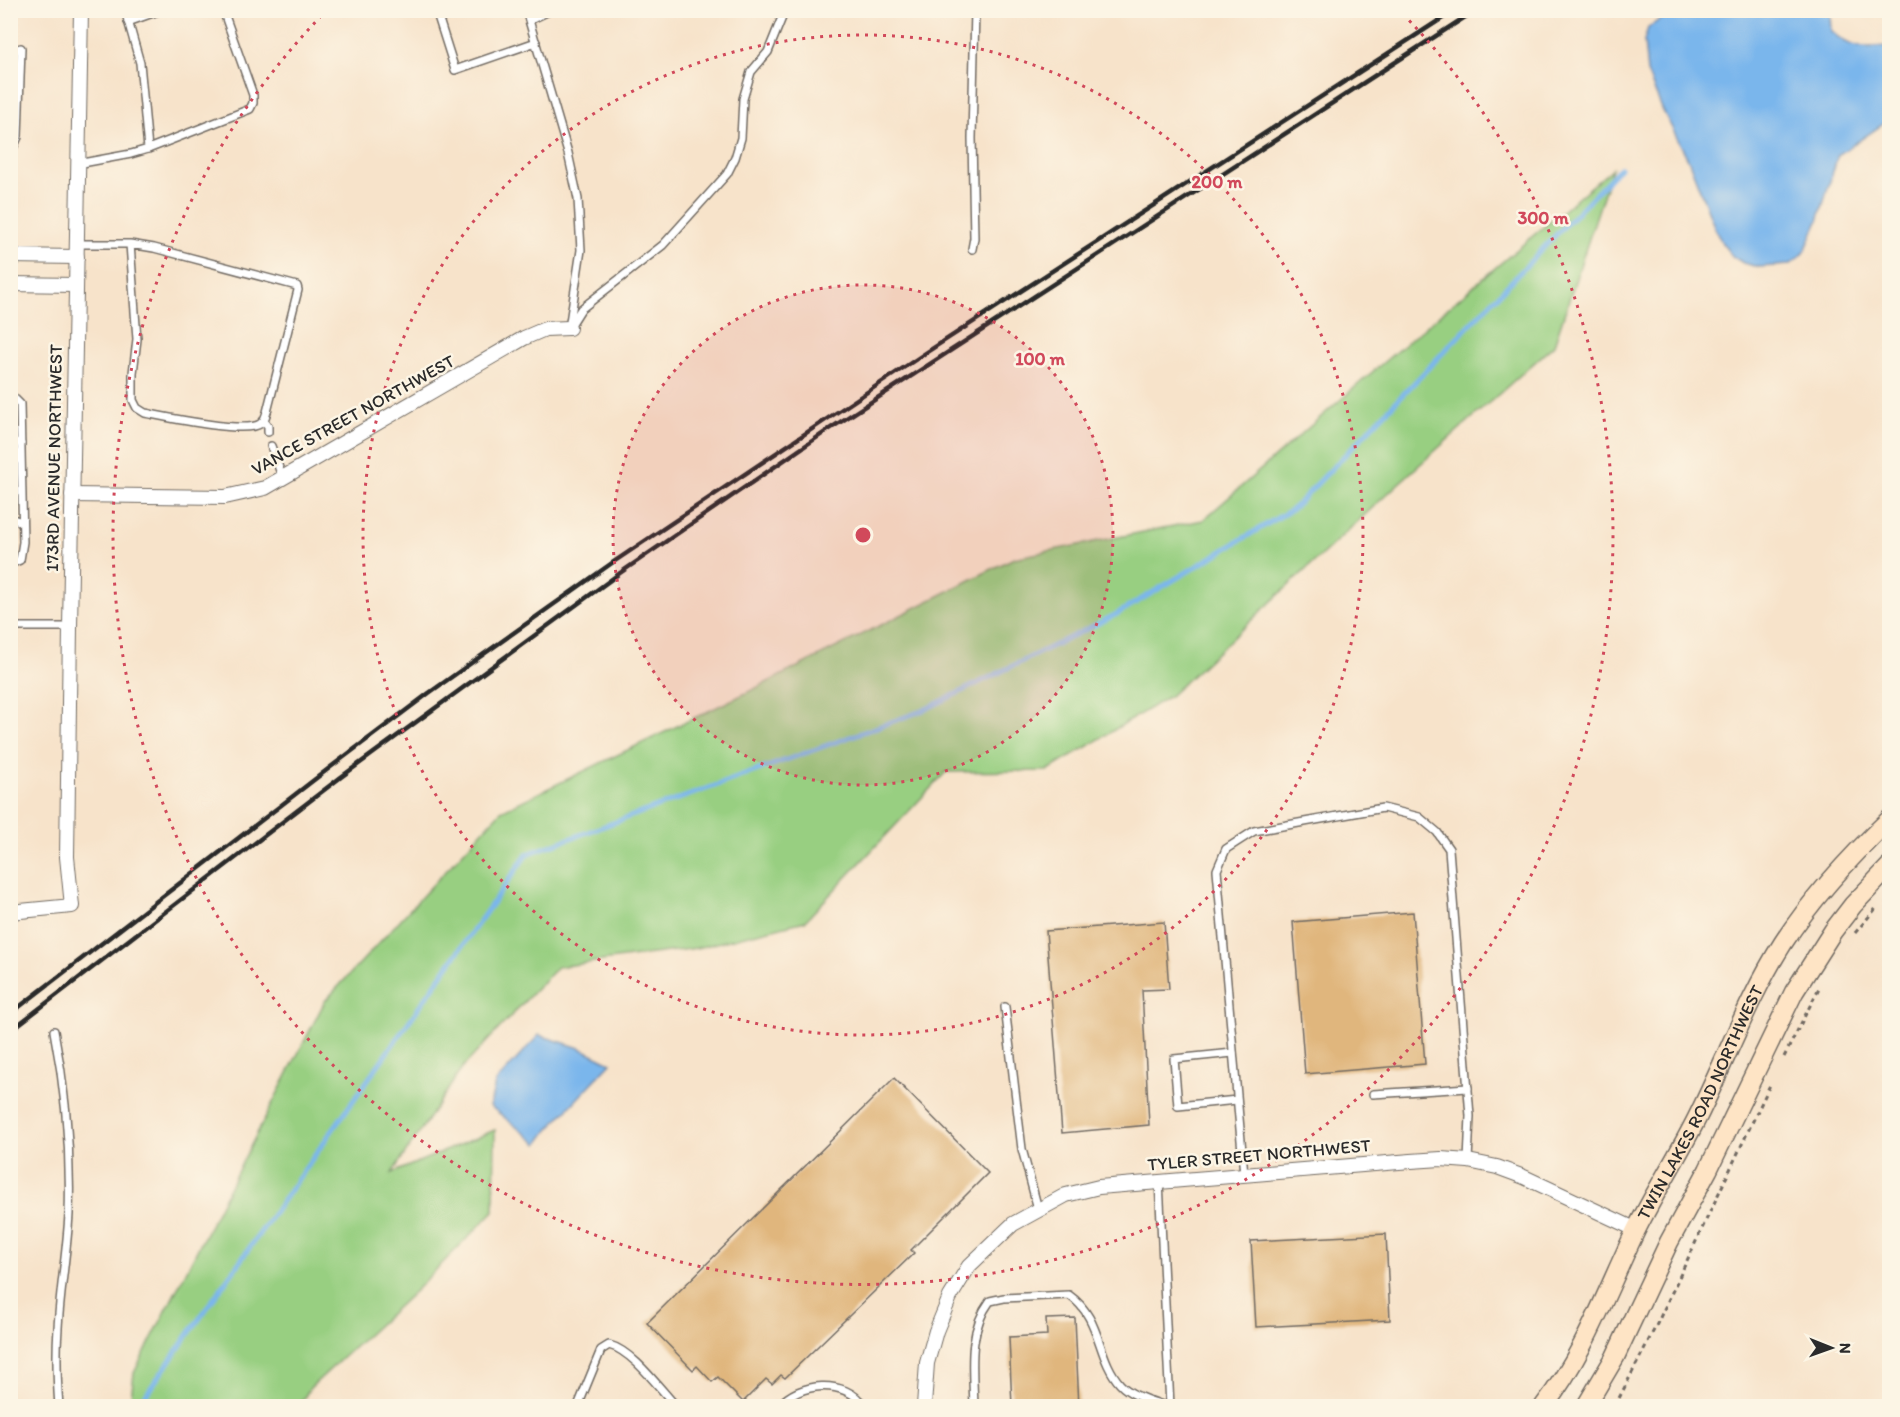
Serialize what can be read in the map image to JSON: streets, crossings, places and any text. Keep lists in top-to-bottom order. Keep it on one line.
{"streets":{"street":["VANCE STREET NORTHWEST","173RD AVENUE NORTHWEST","TWIN LAKES ROAD NORTHWEST","TYLER STREET NORTHWEST"]},"crossings":[["VANCE STREET NORTHWEST","173RD AVENUE NORTHWEST"],["TWIN LAKES ROAD NORTHWEST","TYLER STREET NORTHWEST"]],"north":"right","rings":["200 m","300 m","100 m"]}
